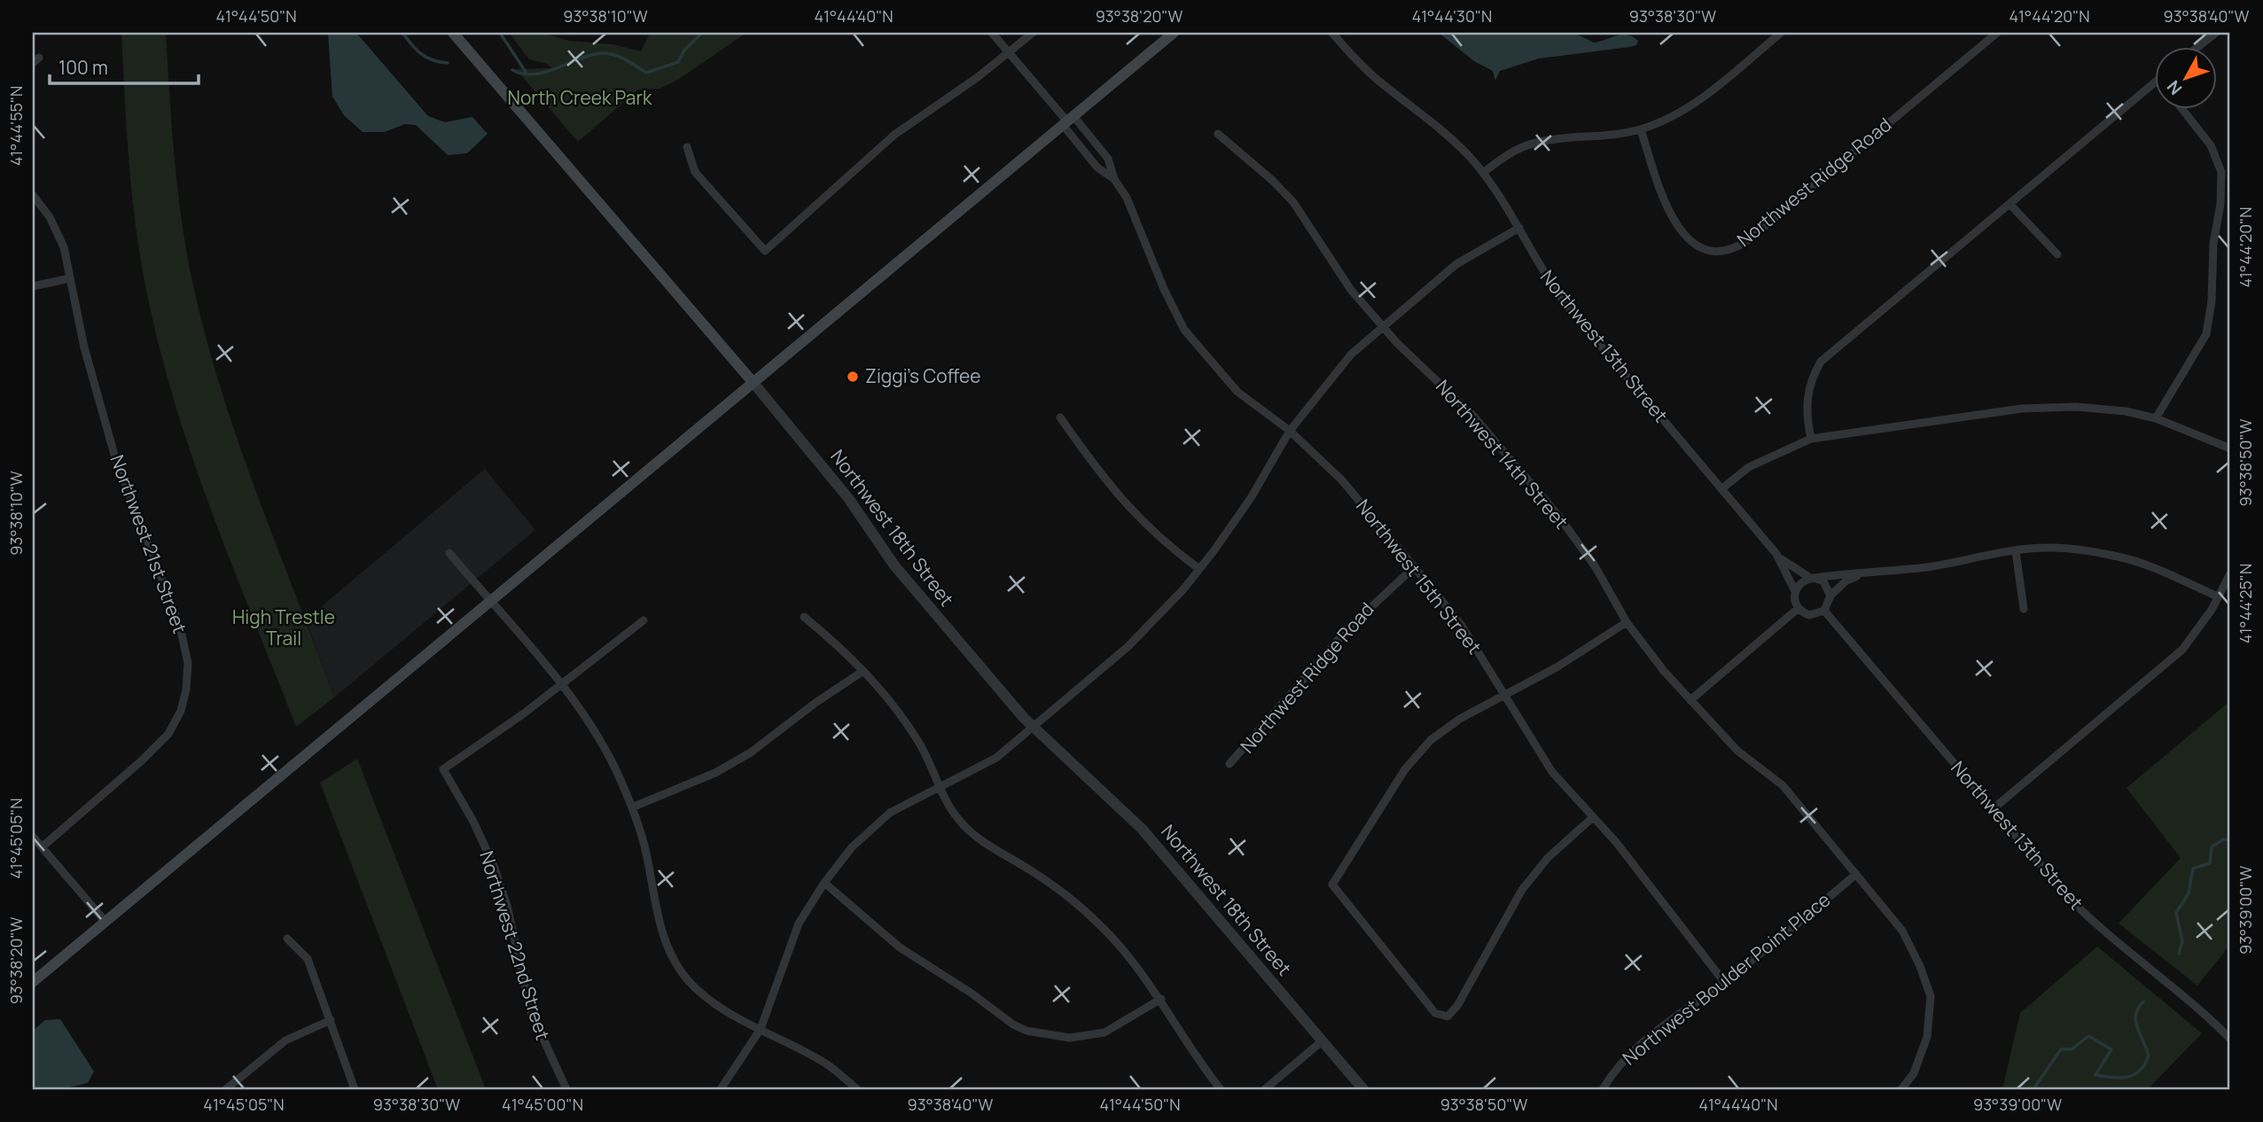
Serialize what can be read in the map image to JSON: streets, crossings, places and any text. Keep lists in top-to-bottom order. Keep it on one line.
{"streets":{"main road":["Northwest 18th Street"],"street":["Northwest Ridge Road","Northwest 13th Street","Northwest 14th Street","Northwest 21st Street","Northwest 15th Street","Northwest 22nd Street","Northwest Boulder Point Place"]},"crossings":[["Northwest Ridge Road","Northwest 15th Street"],["Northwest 14th Street","Northwest Boulder Point Place"],["Northwest 15th Street","Northwest Boulder Point Place"]],"parks":["North Creek Park","High Trestle Trail"],"places":["Ziggi's Coffee"],"scale_bar":"100 m","north":"bottom left","coordinates":["41°44'50\"N","93°38'10\"W","41°44'40\"N","93°38'20\"W","41°44'30\"N","93°38'30\"W","41°44'20\"N","93°38'40\"W","41°44'55\"N","93°38'50\"W","41°44'25\"N","41°45'05\"N","93°39'00\"W","41°45'00\"N"]}
